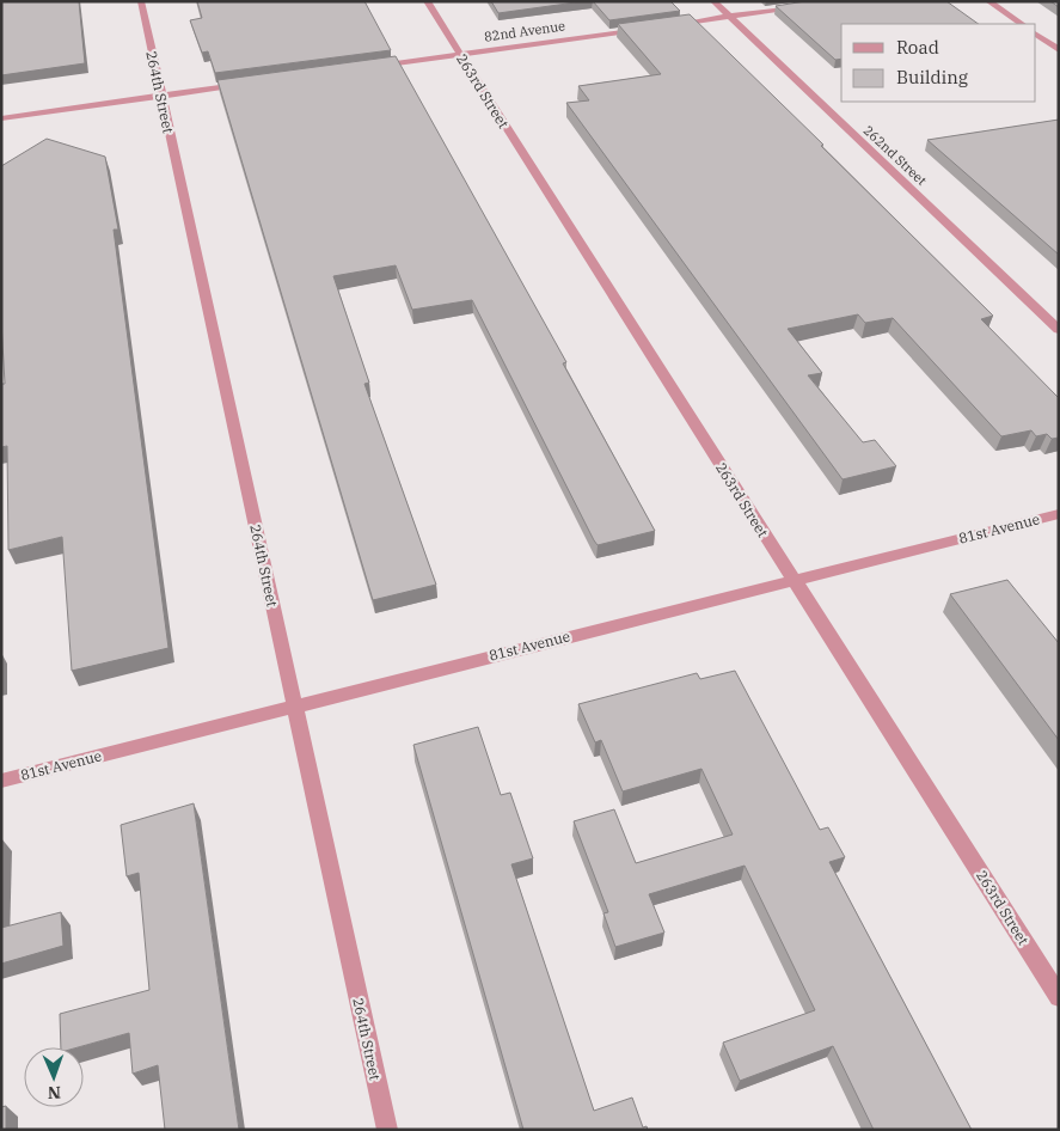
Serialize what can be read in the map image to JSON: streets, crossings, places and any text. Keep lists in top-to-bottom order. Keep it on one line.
{"streets":{"street":["82nd Avenue","263rd Street","264th Street","262nd Street","81st Avenue"]},"crossings":[["82nd Avenue","263rd Street"],["263rd Street","81st Avenue"],["264th Street","81st Avenue"]],"legend":["Road","Building"],"north":"bottom"}
